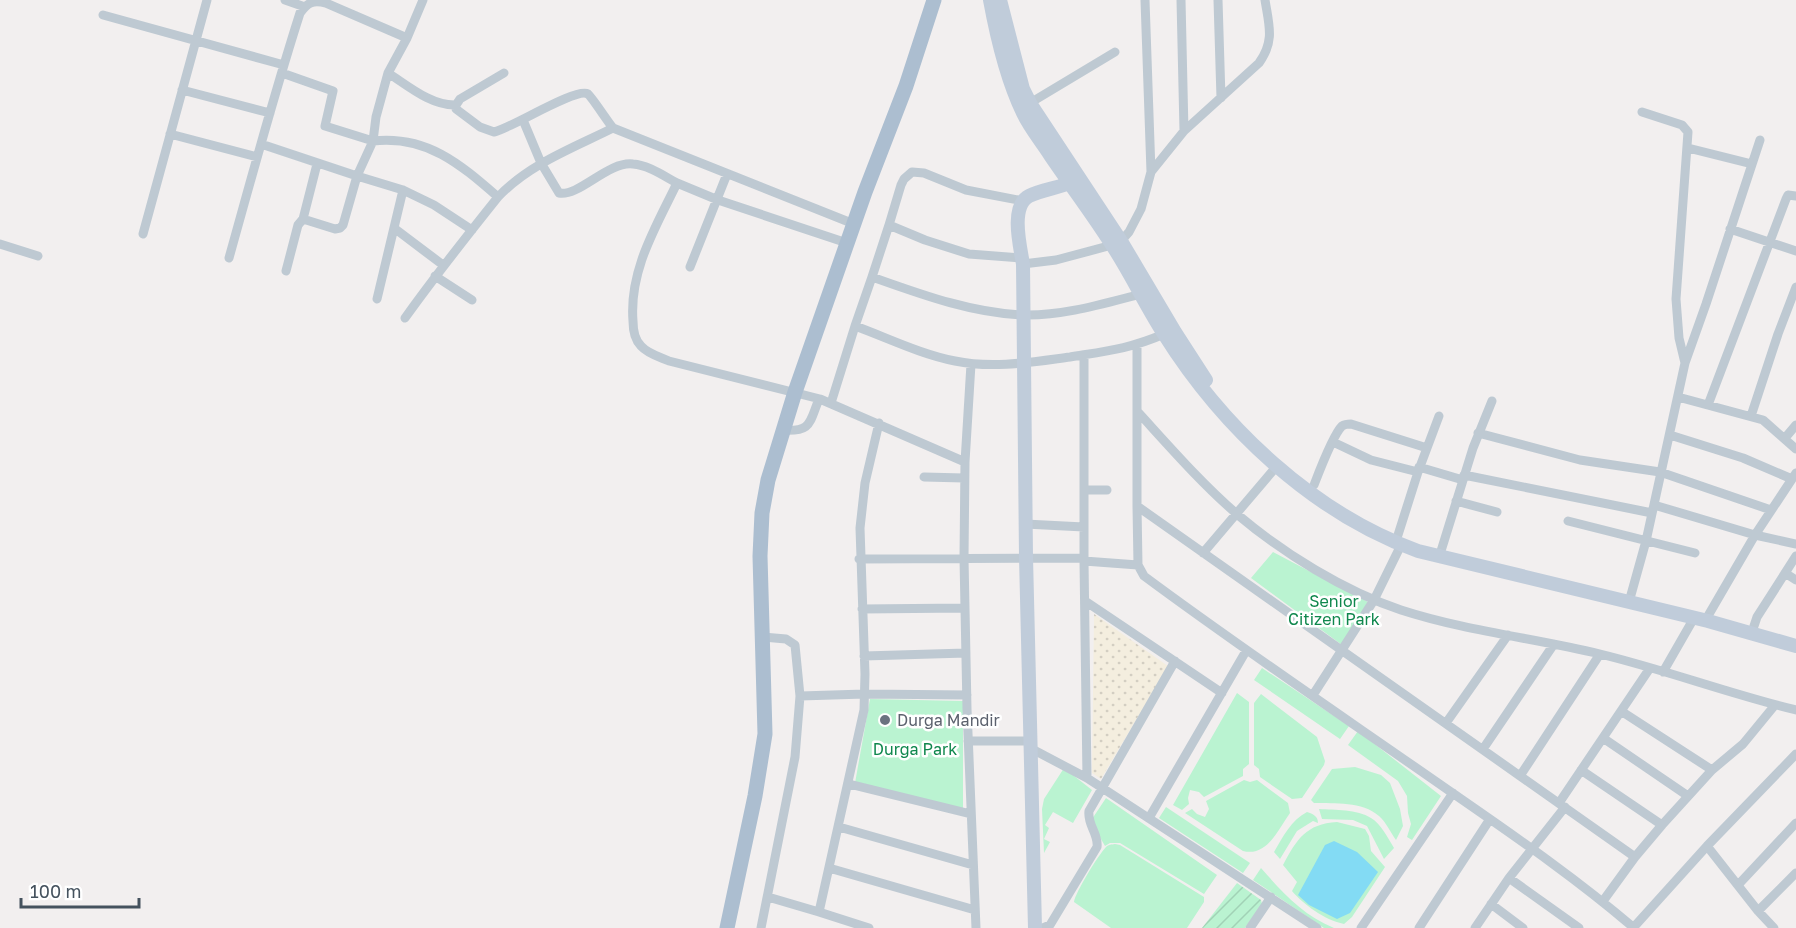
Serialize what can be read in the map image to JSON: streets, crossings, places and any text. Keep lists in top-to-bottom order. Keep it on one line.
{"parks":["Senior Citizen Park","Durga Park"],"places":["Durga Mandir"],"scale_bar":"100 m"}
